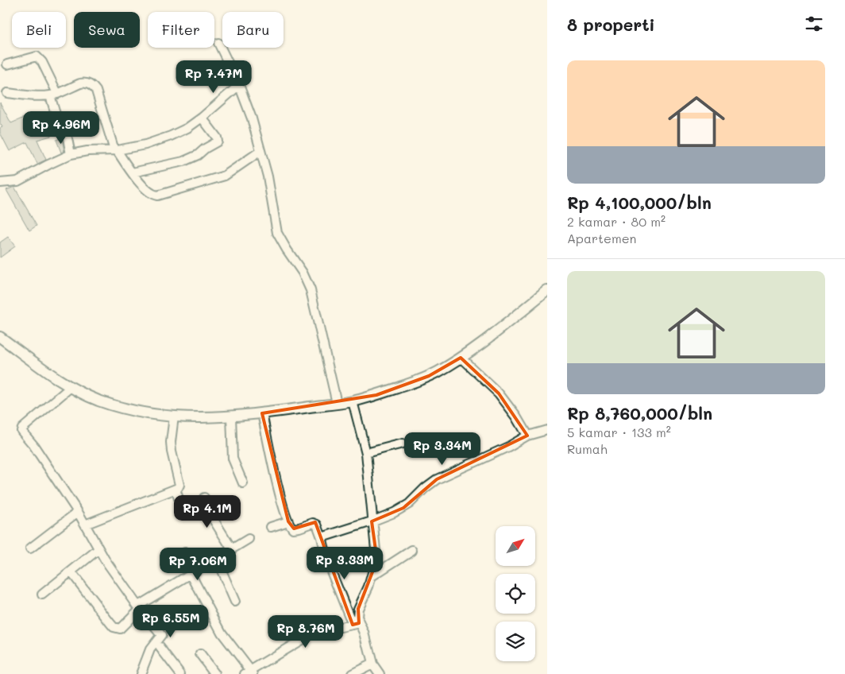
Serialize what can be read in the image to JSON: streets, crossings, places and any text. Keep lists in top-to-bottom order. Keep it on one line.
{"north":"top right","page":{"heading":"8 properti","chip":["Beli","Sewa","Filter","Baru"],"list":[{"name":"Rp 4,100,000/bln","note":"2 kamar · 80 m² · Apartemen"},{"name":"Rp 8,760,000/bln","note":"5 kamar · 133 m² · Rumah"}],"price":["Rp 7.47M","Rp 4.96M","Rp 3.34M","Rp 4.1M","Rp 3.33M","Rp 7.06M","Rp 6.55M","Rp 8.76M"]}}
